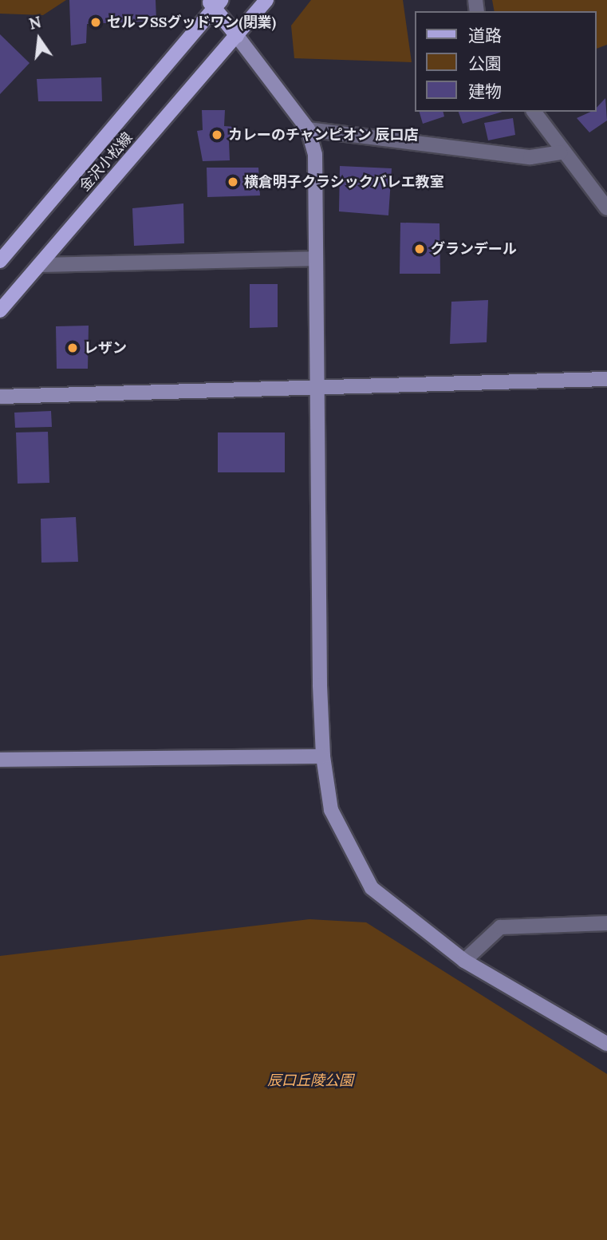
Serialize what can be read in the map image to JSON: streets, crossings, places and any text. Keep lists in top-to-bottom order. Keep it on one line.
{"streets":{"main road":["金沢小松線"]},"parks":["辰口丘陵公園"],"places":["セルフSSグッドワン(閉業)","カレーのチャンピオン 辰口店","横倉明子クラシックバレエ教室","グランデール","レザン"],"legend":["道路","公園","建物"],"north":"top"}
